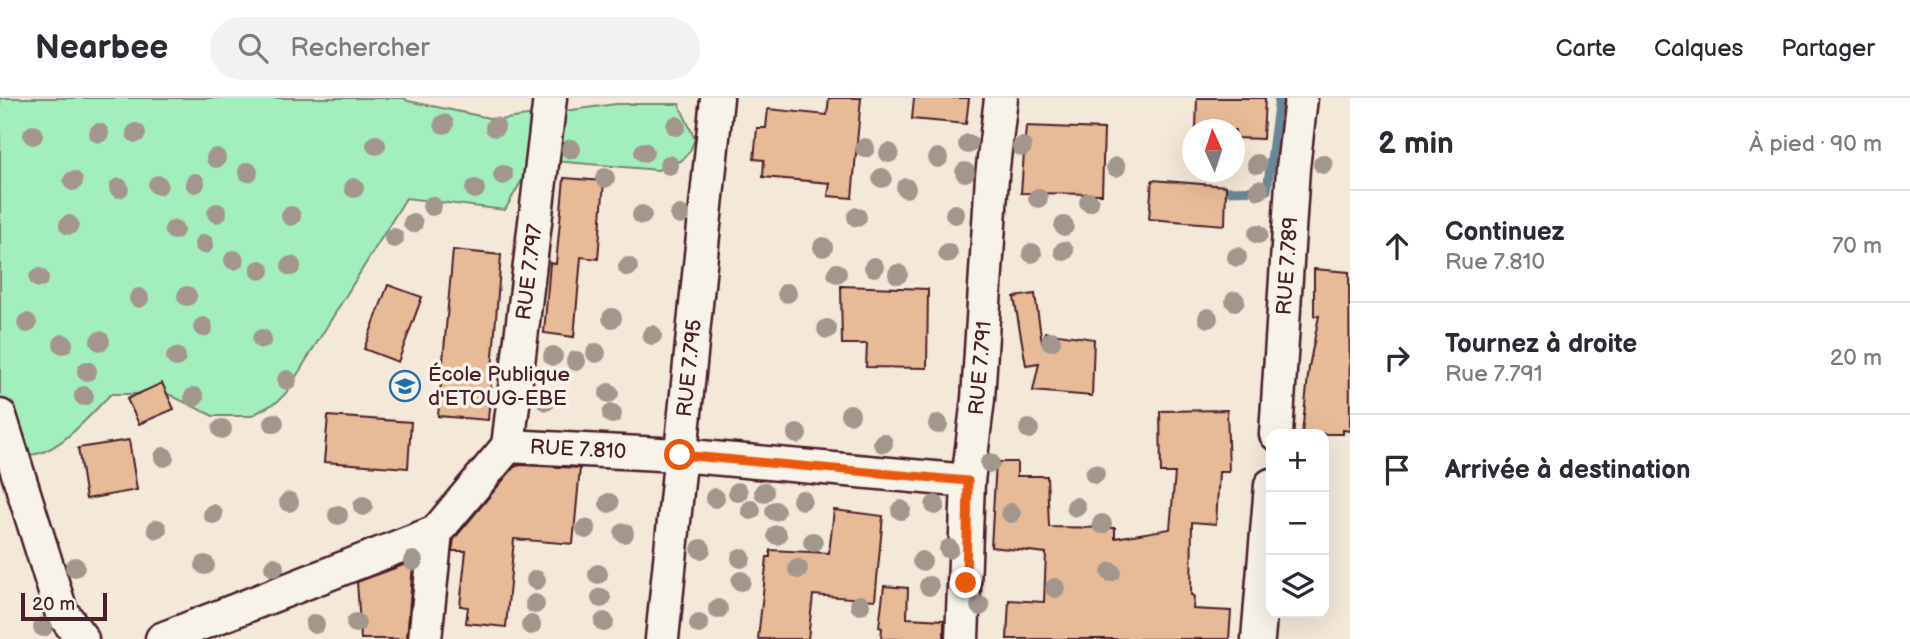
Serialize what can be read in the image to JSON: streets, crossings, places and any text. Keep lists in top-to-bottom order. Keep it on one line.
{"streets":{"street":["RUE 7.789","RUE 7.797","RUE 7.795","RUE 7.791","RUE 7.810"]},"crossings":[["RUE 7.797","RUE 7.810"],["RUE 7.795","RUE 7.810"],["RUE 7.791","RUE 7.810"]],"places":{"school or university":["École Publique d'ETOUG-EBE"]},"scale_bar":"20 m","north":"top","page":{"header":"Nearbee","search":"Rechercher","nav":["Carte","Calques","Partager"],"heading":["2 min","À pied · 90 m"],"list":[["Continuez","Rue 7.810","70 m"],["Tournez à droite","Rue 7.791","20 m"],"Arrivée à destination"],"map_buttons":["+","−"],"scale":"20 m"}}
